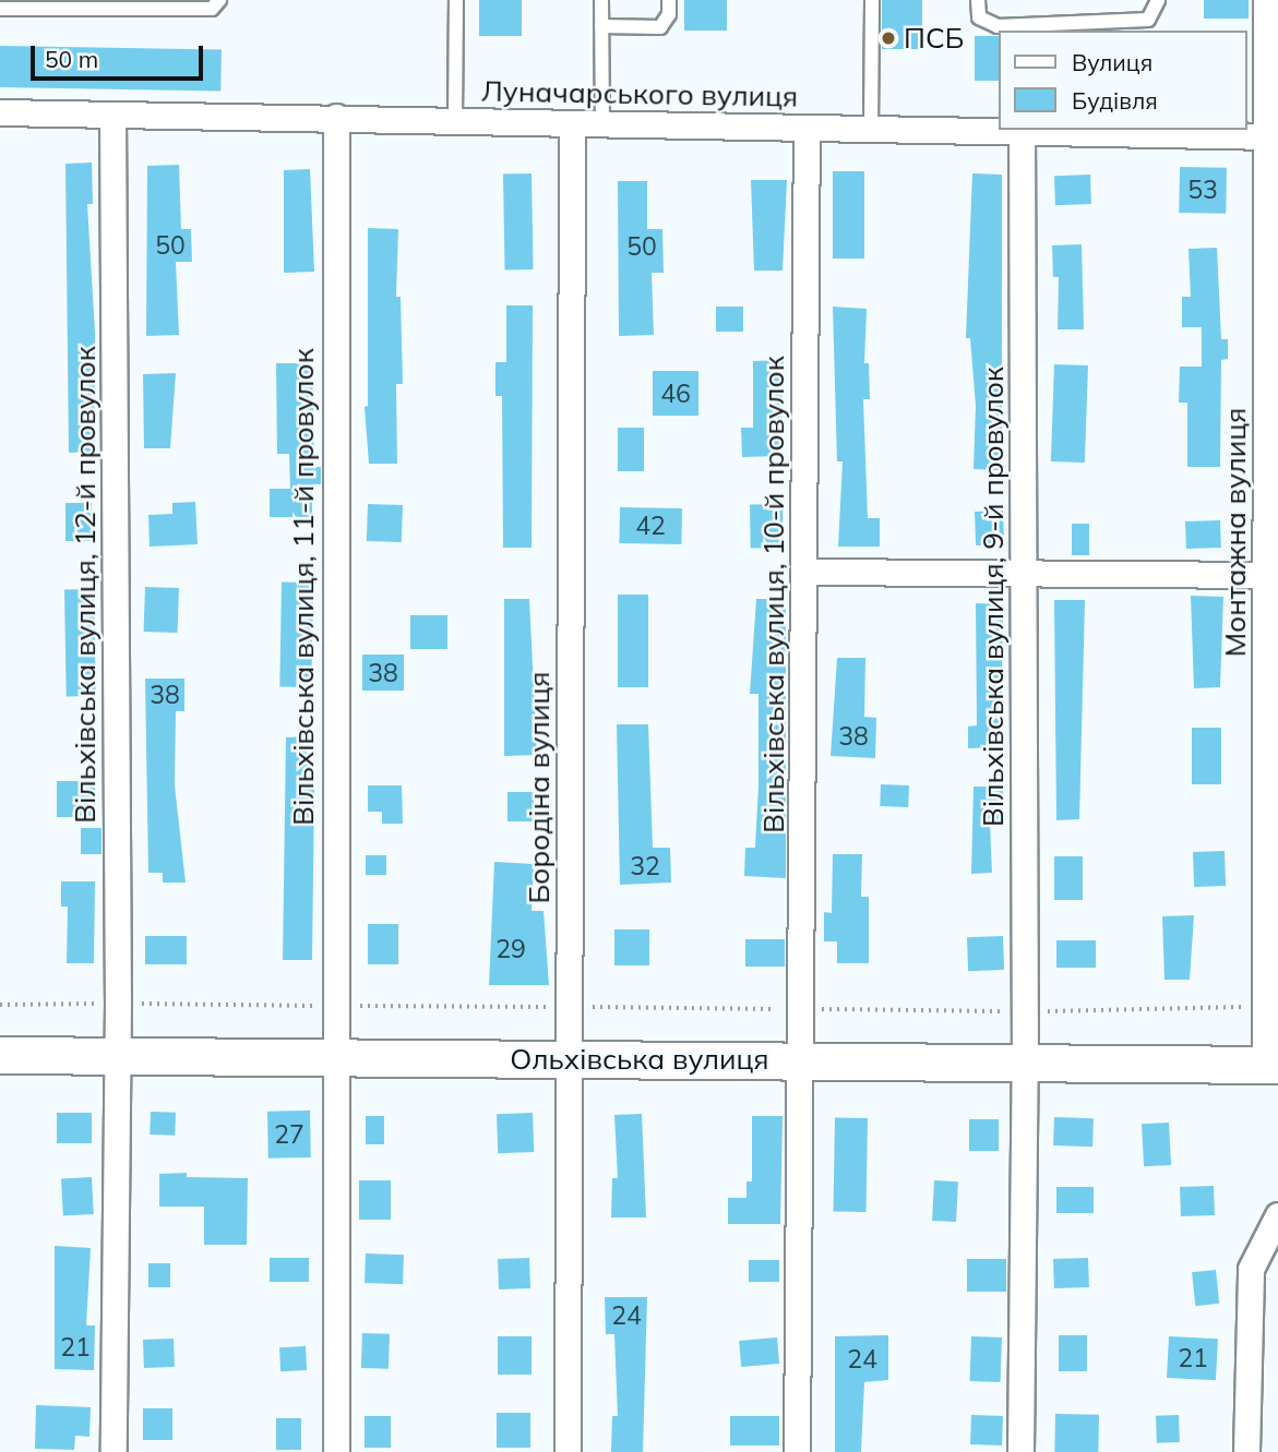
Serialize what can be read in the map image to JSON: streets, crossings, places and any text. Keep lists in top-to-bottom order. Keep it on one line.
{"streets":{"street":["Луначарського вулиця","Монтажна вулиця","Вільхівська вулиця, 12-й провулок","Вільхівська вулиця, 11-й провулок","Вільхівська вулиця, 10-й провулок","Вільхівська вулиця, 9-й провулок","Бородіна вулиця","Ольхівська вулиця"]},"crossings":[["Луначарського вулиця","Монтажна вулиця"],["Луначарського вулиця","Вільхівська вулиця, 12-й провулок"],["Луначарського вулиця","Вільхівська вулиця, 11-й провулок"],["Луначарського вулиця","Вільхівська вулиця, 10-й провулок"],["Луначарського вулиця","Вільхівська вулиця, 9-й провулок"],["Луначарського вулиця","Бородіна вулиця"],["Монтажна вулиця","Ольхівська вулиця"],["Вільхівська вулиця, 12-й провулок","Ольхівська вулиця"],["Вільхівська вулиця, 11-й провулок","Ольхівська вулиця"],["Вільхівська вулиця, 10-й провулок","Ольхівська вулиця"],["Вільхівська вулиця, 9-й провулок","Ольхівська вулиця"],["Бородіна вулиця","Ольхівська вулиця"]],"places":["ПСБ"],"house_numbers":["53","50","50","46","42","38","38","38","32","29","27","24","21","21","24"],"legend":["Вулиця","Будівля"],"scale_bar":"50 m"}
